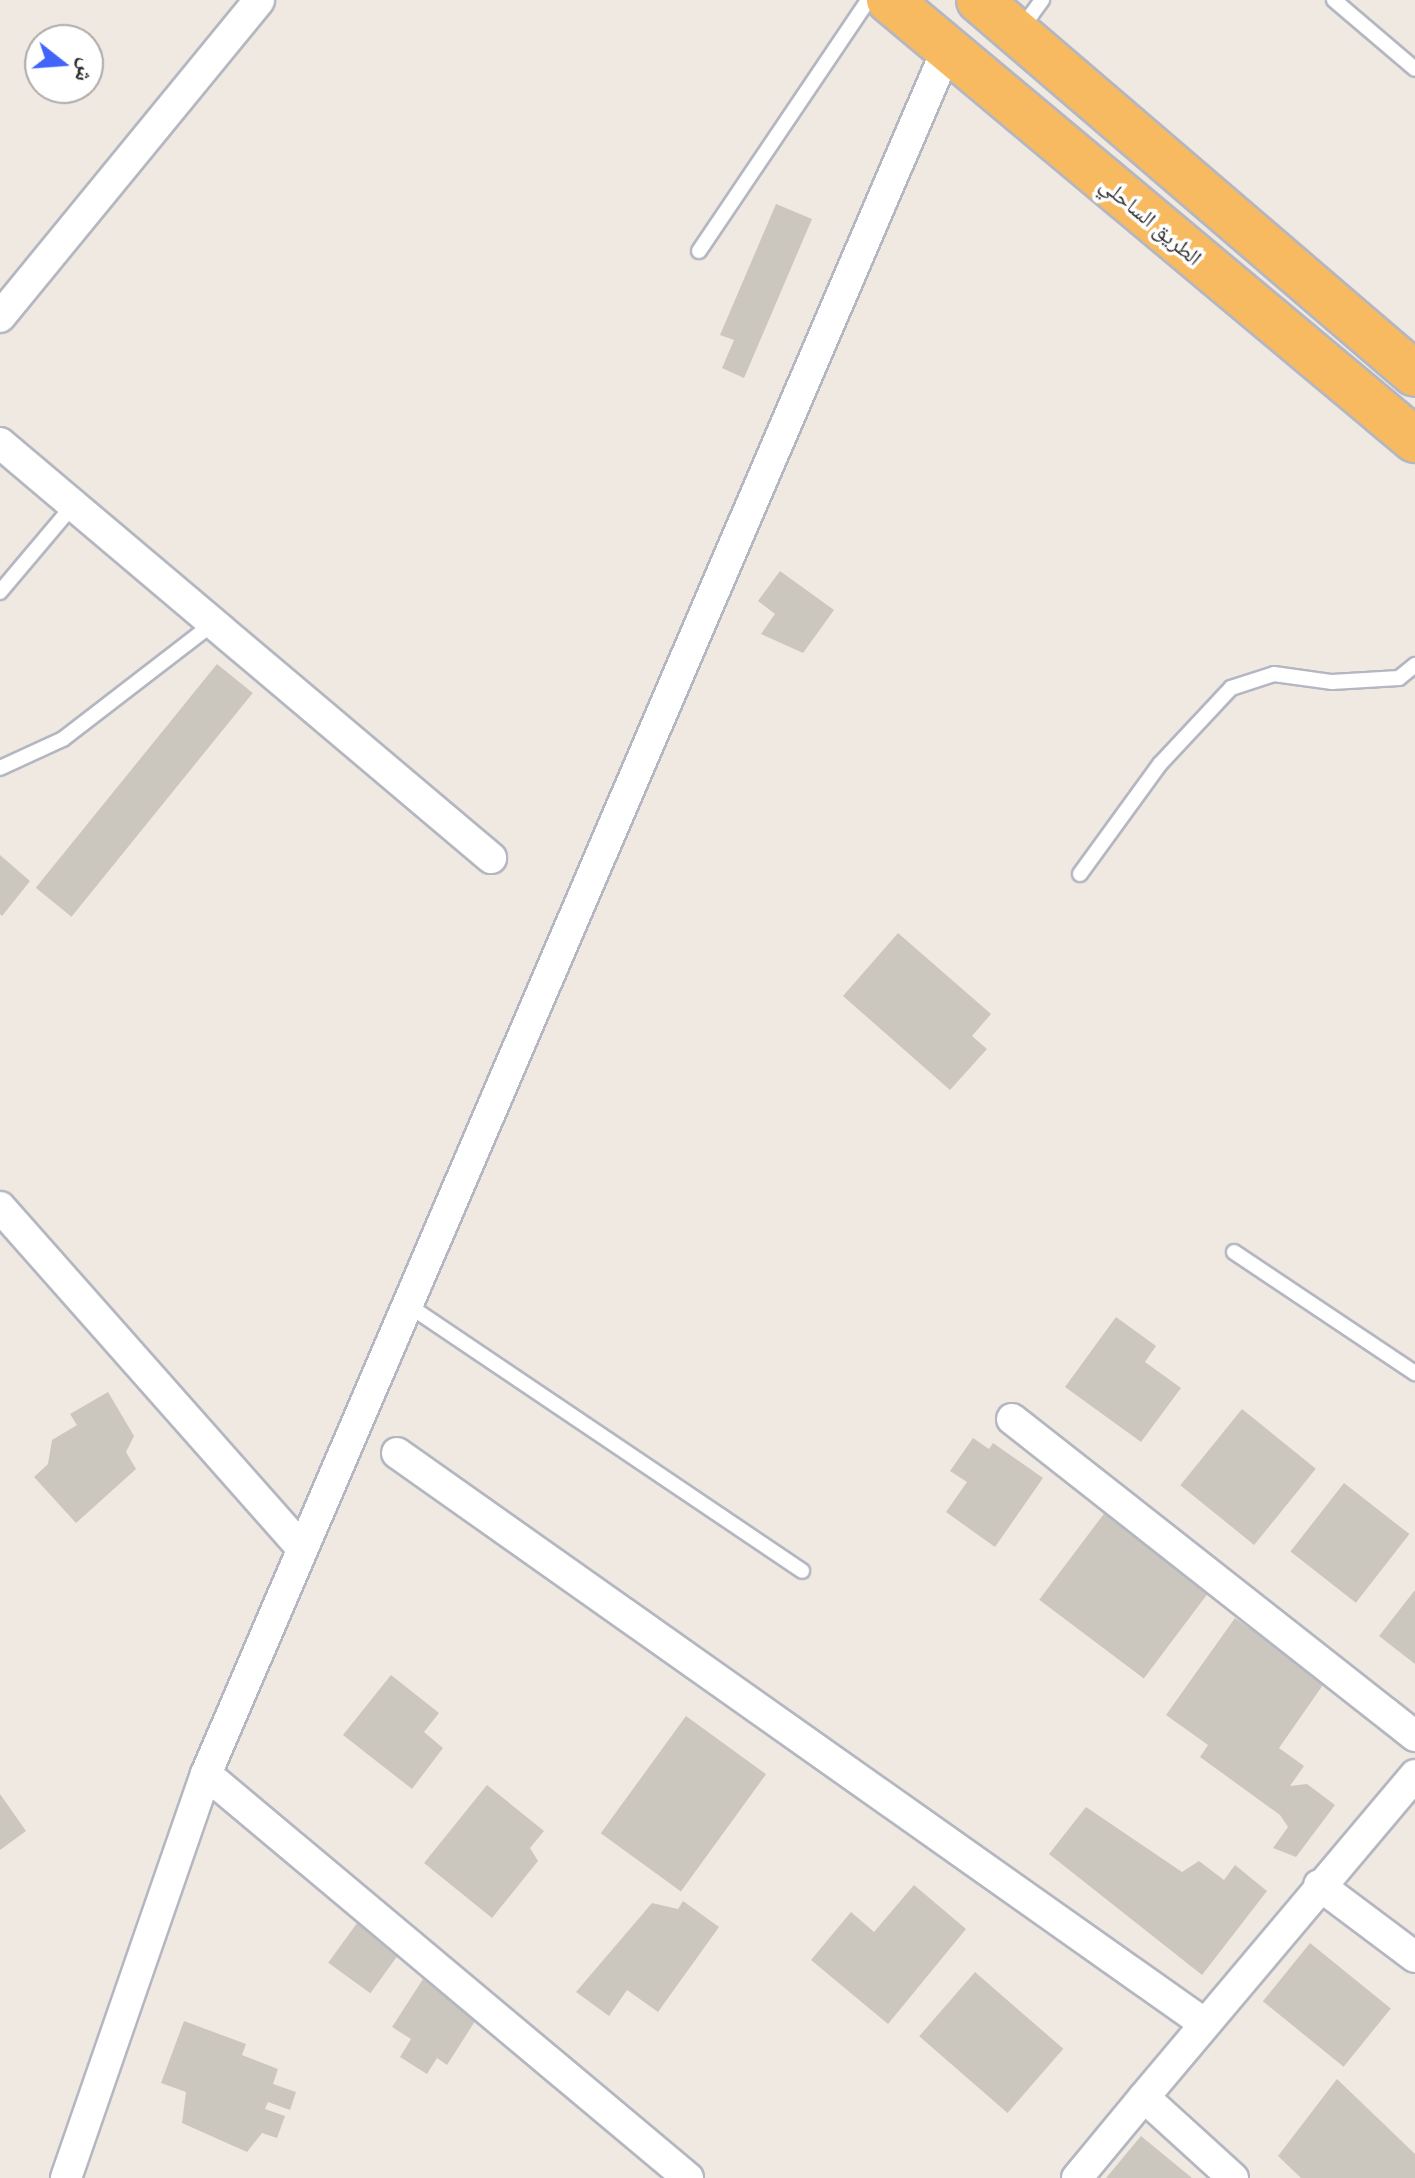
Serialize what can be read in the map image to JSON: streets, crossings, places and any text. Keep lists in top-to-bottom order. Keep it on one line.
{"streets":{"highway":["الطريق الساحلي"]},"north":"right"}
